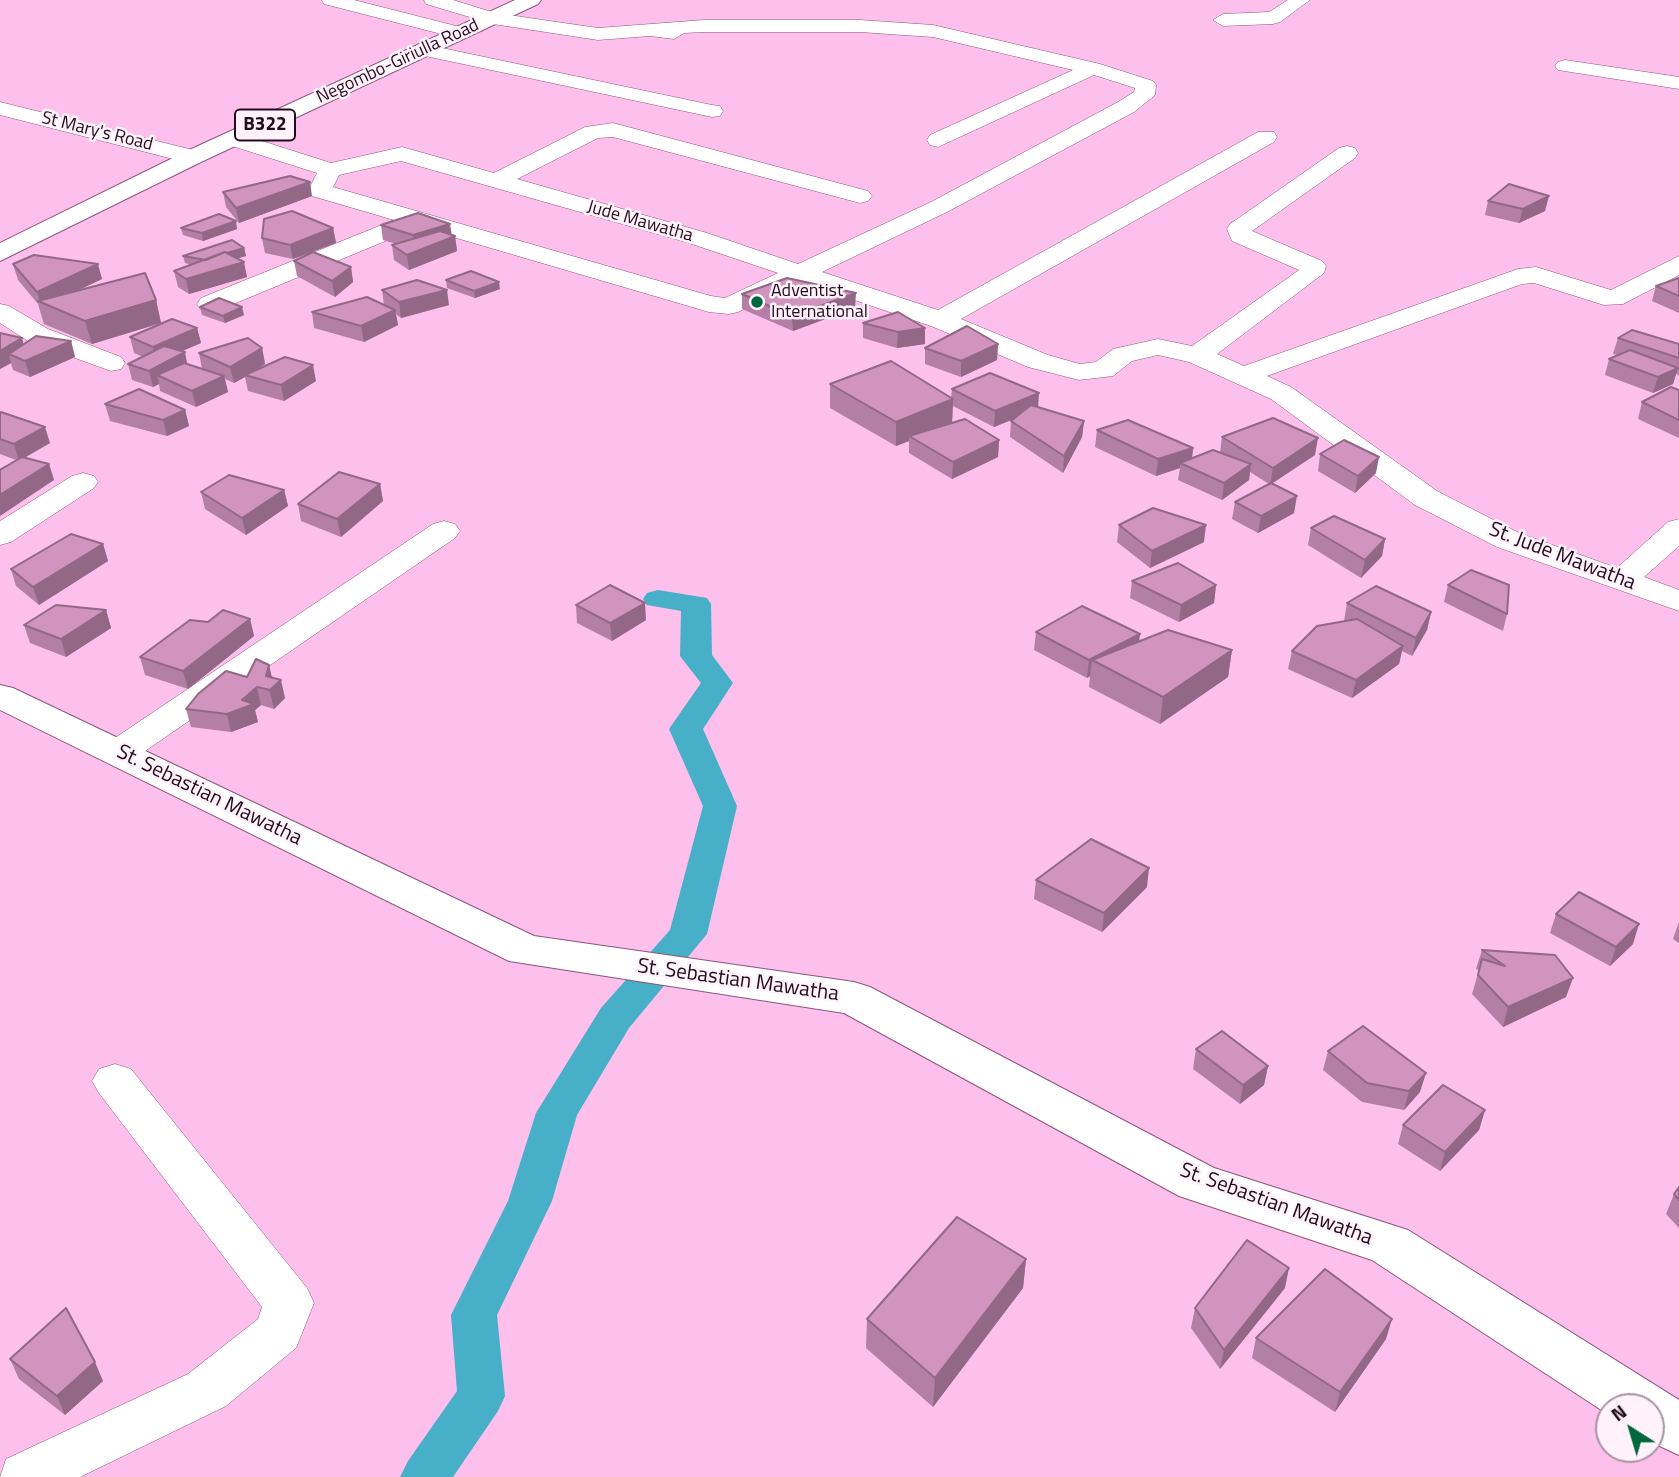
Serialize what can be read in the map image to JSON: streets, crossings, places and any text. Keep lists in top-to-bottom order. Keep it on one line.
{"streets":{"street":["Negombo-Giriulla Road","B322","St Mary's Road","Jude Mawatha","St. Jude Mawatha","St. Sebastian Mawatha"]},"crossings":[["Negombo-Giriulla Road","St Mary's Road"],["Jude Mawatha","St. Jude Mawatha"]],"places":["Adventist International"],"north":"top left"}
